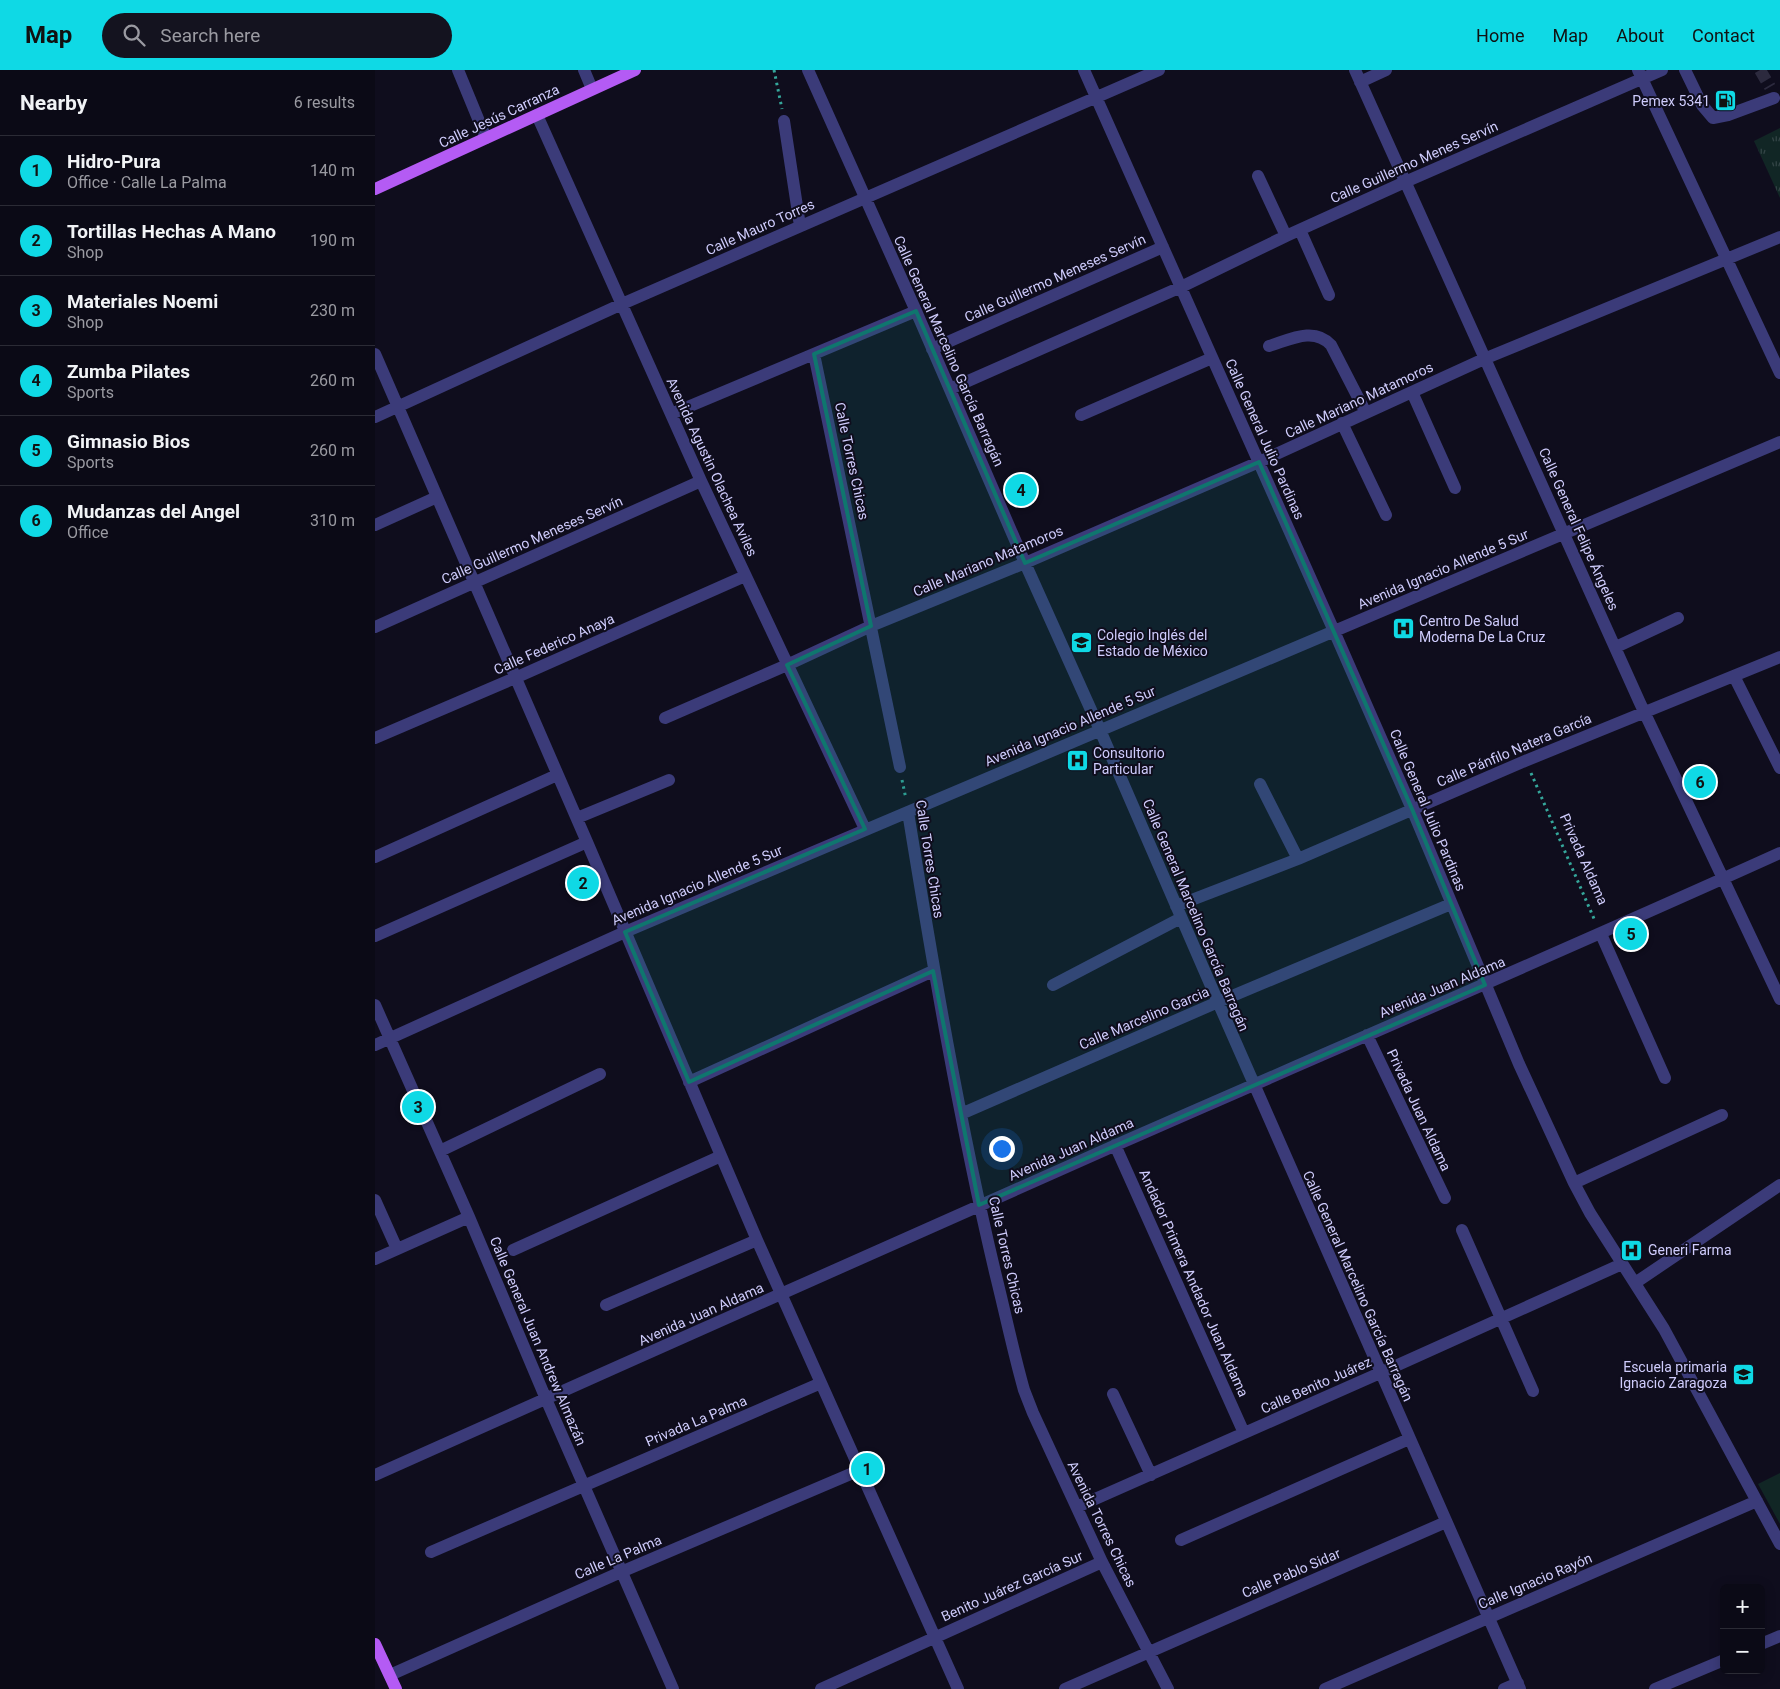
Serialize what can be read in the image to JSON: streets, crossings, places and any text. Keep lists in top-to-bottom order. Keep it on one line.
{"streets":{"main road":["Calle Jesús Carranza"],"street":["Calle Guillermo Menes Servín","Calle Mauro Torres","Calle Guillermo Meneses Servín","Calle General Marcelino García Barragán","Calle Mariano Matamoros","Calle General Julio Pardinas","Calle Torres Chicas","Avenida Agustin Olachea Aviles","Calle General Felipe Ángeles","Avenida Ignacio Allende 5 Sur","Calle Federico Anaya","Calle Pánfilo Natera García","Avenida Juan Aldama","Calle Marcelino Garcia","Privada Juan Aldama","Andador Primera Andador Juan Aldama","Calle General Juan Andrew Almazán","Calle Benito Juárez","Privada La Palma","Avenida Torres Chicas","Calle La Palma","Calle Pablo Sidar","Calle Ignacio Rayón","Benito Juárez García Sur"],"path":["Privada Aldama"]},"crossings":[["Calle Jesús Carranza","Avenida Agustin Olachea Aviles"],["Calle Guillermo Menes Servín","Calle General Marcelino García Barragán"],["Calle Guillermo Menes Servín","Calle General Julio Pardinas"],["Calle Guillermo Menes Servín","Calle General Felipe Ángeles"],["Calle Mauro Torres","Calle General Marcelino García Barragán"],["Calle Mauro Torres","Calle General Julio Pardinas"],["Calle Mauro Torres","Avenida Agustin Olachea Aviles"],["Calle Guillermo Meneses Servín","Calle General Marcelino García Barragán"],["Calle Guillermo Meneses Servín","Calle General Julio Pardinas"],["Calle Guillermo Meneses Servín","Avenida Agustin Olachea Aviles"],["Calle General Marcelino García Barragán","Calle Mariano Matamoros"],["Calle General Marcelino García Barragán","Avenida Ignacio Allende 5 Sur"],["Calle General Marcelino García Barragán","Calle Pánfilo Natera García"],["Calle General Marcelino García Barragán","Avenida Juan Aldama"],["Calle General Marcelino García Barragán","Calle Marcelino Garcia"],["Calle General Marcelino García Barragán","Calle Benito Juárez"],["Calle General Marcelino García Barragán","Calle Pablo Sidar"],["Calle General Marcelino García Barragán","Calle Ignacio Rayón"],["Calle Mariano Matamoros","Calle General Julio Pardinas"],["Calle Mariano Matamoros","Calle Torres Chicas"],["Calle Mariano Matamoros","Avenida Agustin Olachea Aviles"],["Calle Mariano Matamoros","Calle General Felipe Ángeles"],["Calle General Julio Pardinas","Avenida Ignacio Allende 5 Sur"],["Calle General Julio Pardinas","Calle Pánfilo Natera García"],["Calle General Julio Pardinas","Avenida Juan Aldama"],["Calle General Julio Pardinas","Calle Marcelino Garcia"],["Calle General Julio Pardinas","Calle Benito Juárez"],["Calle General Julio Pardinas","Calle Ignacio Rayón"],["Calle Torres Chicas","Avenida Ignacio Allende 5 Sur"],["Calle Torres Chicas","Avenida Juan Aldama"],["Calle Torres Chicas","Calle Marcelino Garcia"],["Calle Torres Chicas","Avenida Torres Chicas"],["Avenida Agustin Olachea Aviles","Avenida Ignacio Allende 5 Sur"],["Avenida Agustin Olachea Aviles","Calle Federico Anaya"],["Calle General Felipe Ángeles","Avenida Ignacio Allende 5 Sur"],["Calle General Felipe Ángeles","Calle Pánfilo Natera García"],["Calle General Felipe Ángeles","Avenida Juan Aldama"],["Avenida Ignacio Allende 5 Sur","Calle General Juan Andrew Almazán"],["Calle Pánfilo Natera García","Privada Aldama"],["Privada Aldama","Avenida Juan Aldama"],["Avenida Juan Aldama","Privada Juan Aldama"],["Avenida Juan Aldama","Andador Primera Andador Juan Aldama"],["Avenida Juan Aldama","Calle General Juan Andrew Almazán"],["Andador Primera Andador Juan Aldama","Calle Benito Juárez"],["Calle General Juan Andrew Almazán","Privada La Palma"],["Calle General Juan Andrew Almazán","Calle La Palma"],["Calle Benito Juárez","Avenida Torres Chicas"],["Avenida Torres Chicas","Calle Pablo Sidar"],["Avenida Torres Chicas","Benito Juárez García Sur"]],"places":{"fuel station":["Pemex 5341"],"hospital":["Centro De Salud Moderna De La Cruz","Consultorio Particular","Generi Farma"],"school or university":["Colegio Inglés del Estado de México","Escuela primaria Ignacio Zaragoza"]},"page":{"header":"Map","search":"Search here","nav":["Home","Map","About","Contact"],"heading":["Nearby","6 results"],"list":[{"mark":"1","name":"Hidro-Pura","note":"Office · Calle La Palma","value":"140 m"},{"mark":"2","name":"Tortillas Hechas A Mano","note":"Shop","value":"190 m"},{"mark":"3","name":"Materiales Noemi","note":"Shop","value":"230 m"},{"mark":"4","name":"Zumba Pilates","note":"Sports","value":"260 m"},{"mark":"5","name":"Gimnasio Bios","note":"Sports","value":"260 m"},{"mark":"6","name":"Mudanzas del Angel","note":"Office","value":"310 m"}],"pins":["4","6","2","5","3","1"],"map_buttons":["+","−"]}}
